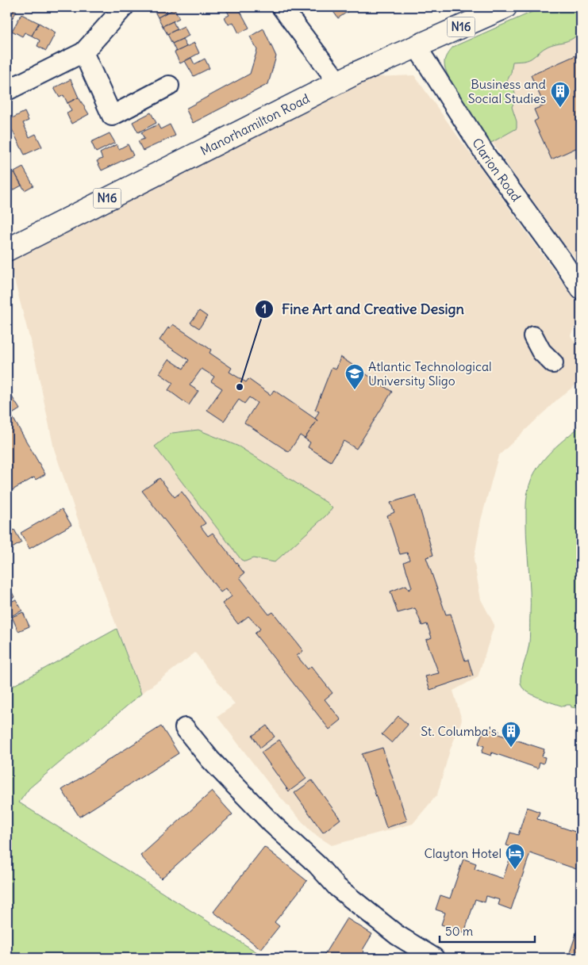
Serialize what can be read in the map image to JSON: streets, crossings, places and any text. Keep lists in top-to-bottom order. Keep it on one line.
{"streets":{"highway":["N16","Manorhamilton Road"],"street":["Clarion Road"]},"crossings":[["Manorhamilton Road","Clarion Road"]],"places":{"building":["Business and Social Studies","St. Columba's"],"other":["Fine Art and Creative Design"],"school or university":["Atlantic Technological University Sligo"],"hotel":["Clayton Hotel"]},"scale_bar":"50 m"}
